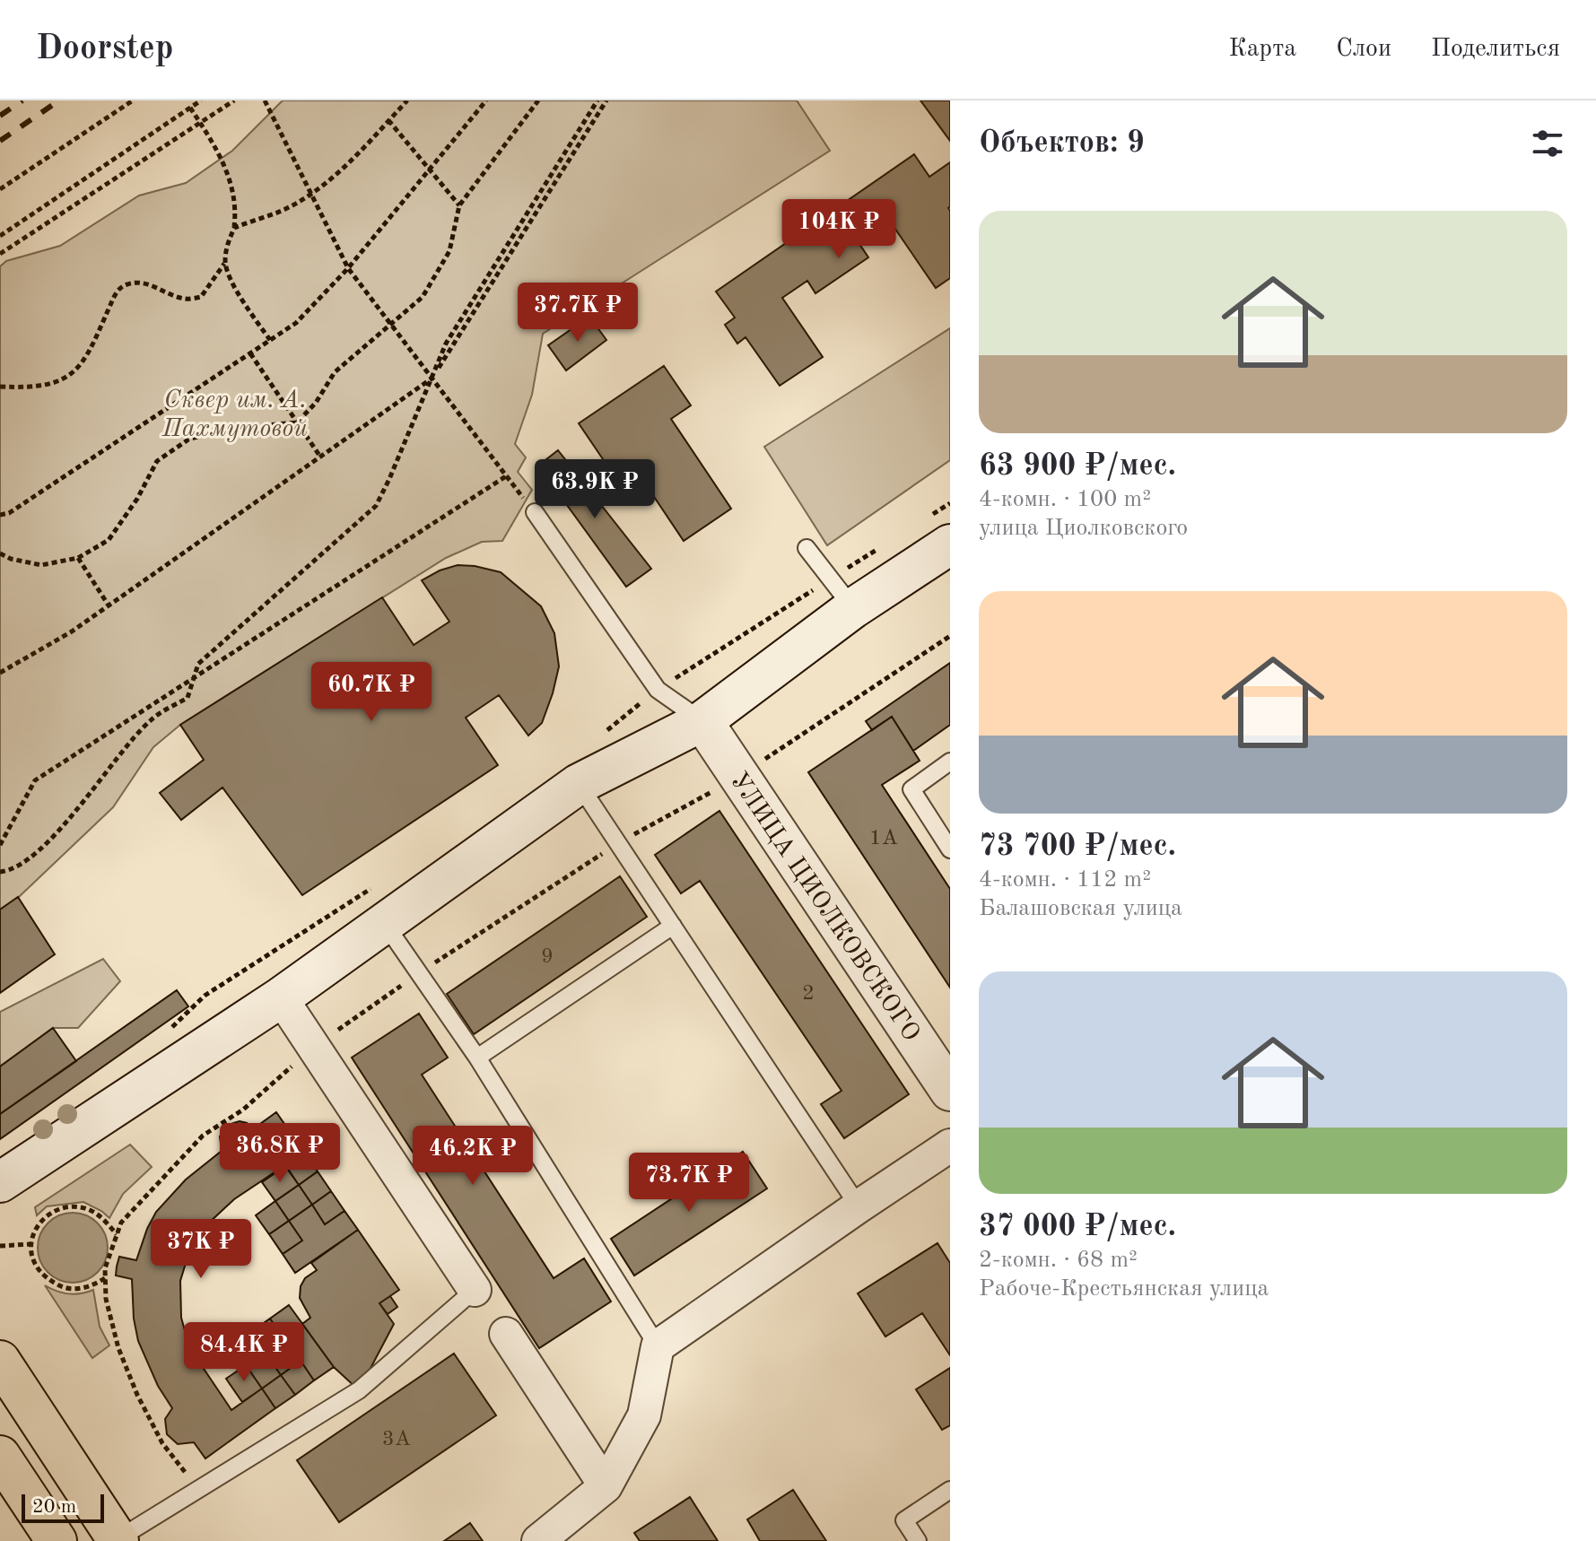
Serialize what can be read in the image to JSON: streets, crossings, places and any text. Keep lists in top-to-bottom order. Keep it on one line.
{"streets":{"main road":["УЛИЦА ЦИОЛКОВСКОГО"]},"parks":["Сквер им. А. Пахмутовой"],"house_numbers":["1А","9","2","3А"],"scale_bar":"20 m","page":{"header":"Doorstep","nav":["Карта","Слои","Поделиться"],"heading":"Объектов: 9","list":[{"name":"63 900 ₽/мес.","note":"4-комн. · 100 m² · улица Циолковского"},{"name":"73 700 ₽/мес.","note":"4-комн. · 112 m² · Балашовская улица"},{"name":"37 000 ₽/мес.","note":"2-комн. · 68 m² · Рабоче-Крестьянская улица"}],"price":["104K ₽","37.7K ₽","63.9K ₽","60.7K ₽","36.8K ₽","46.2K ₽","73.7K ₽","37K ₽","84.4K ₽"],"scale":"20 m"}}
